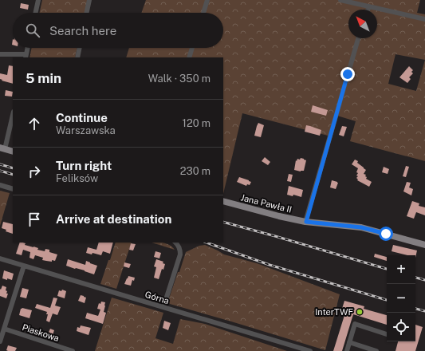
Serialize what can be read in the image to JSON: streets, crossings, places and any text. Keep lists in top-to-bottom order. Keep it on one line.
{"streets":{"main road":["Jana Pawła II"],"street":["Górna","Piaskowa"]},"places":["InterTWF"],"north":"top left","page":{"search":"Search here","heading":["5 min","Walk · 350 m"],"list":[["Continue","Warszawska","120 m"],["Turn right","Feliksów","230 m"],"Arrive at destination"],"map_buttons":["+","−"]}}
